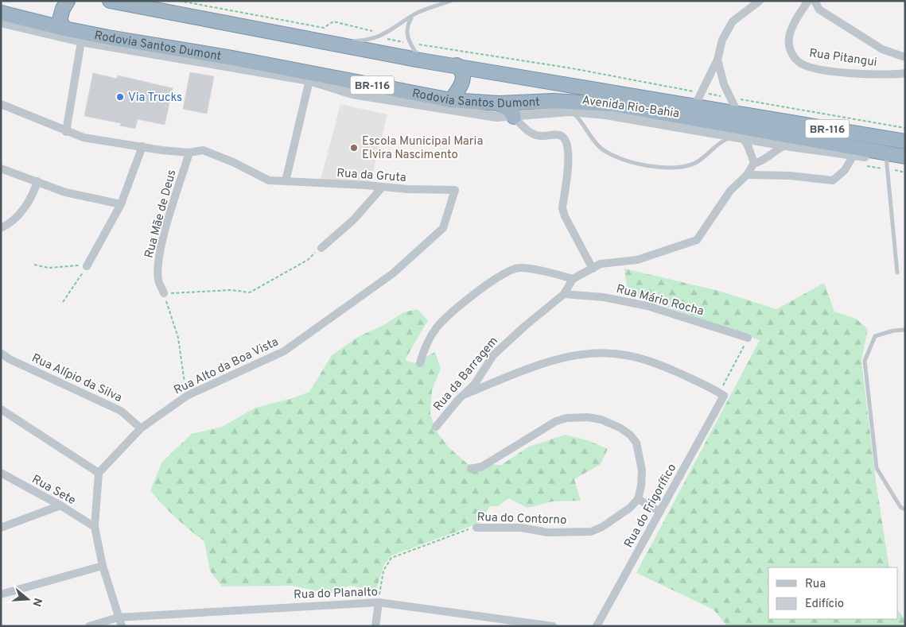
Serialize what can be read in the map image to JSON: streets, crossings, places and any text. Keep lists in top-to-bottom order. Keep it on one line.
{"streets":{"highway":["Rodovia Santos Dumont","BR-116"],"street":["Rua Pitangui","Avenida Rio-Bahia","Rua da Gruta","Rua Mãe de Deus","Rua Mário Rocha","Rua Alto da Boa Vista","Rua da Barragem","Rua Alípio da Silva","Rua Sete","Rua do Frigorífico","Rua do Contorno","Rua do Planalto"]},"crossings":[["Rodovia Santos Dumont","Avenida Rio-Bahia"],["Rua da Gruta","Rua Mãe de Deus"],["Rua da Gruta","Rua Alto da Boa Vista"],["Rua Mário Rocha","Rua da Barragem"],["Rua Alto da Boa Vista","Rua Alípio da Silva"],["Rua do Contorno","Rua do Planalto"]],"places":["Via Trucks","Escola Municipal Maria Elvira Nascimento"],"legend":["Rua","Edifício"],"north":"right"}
